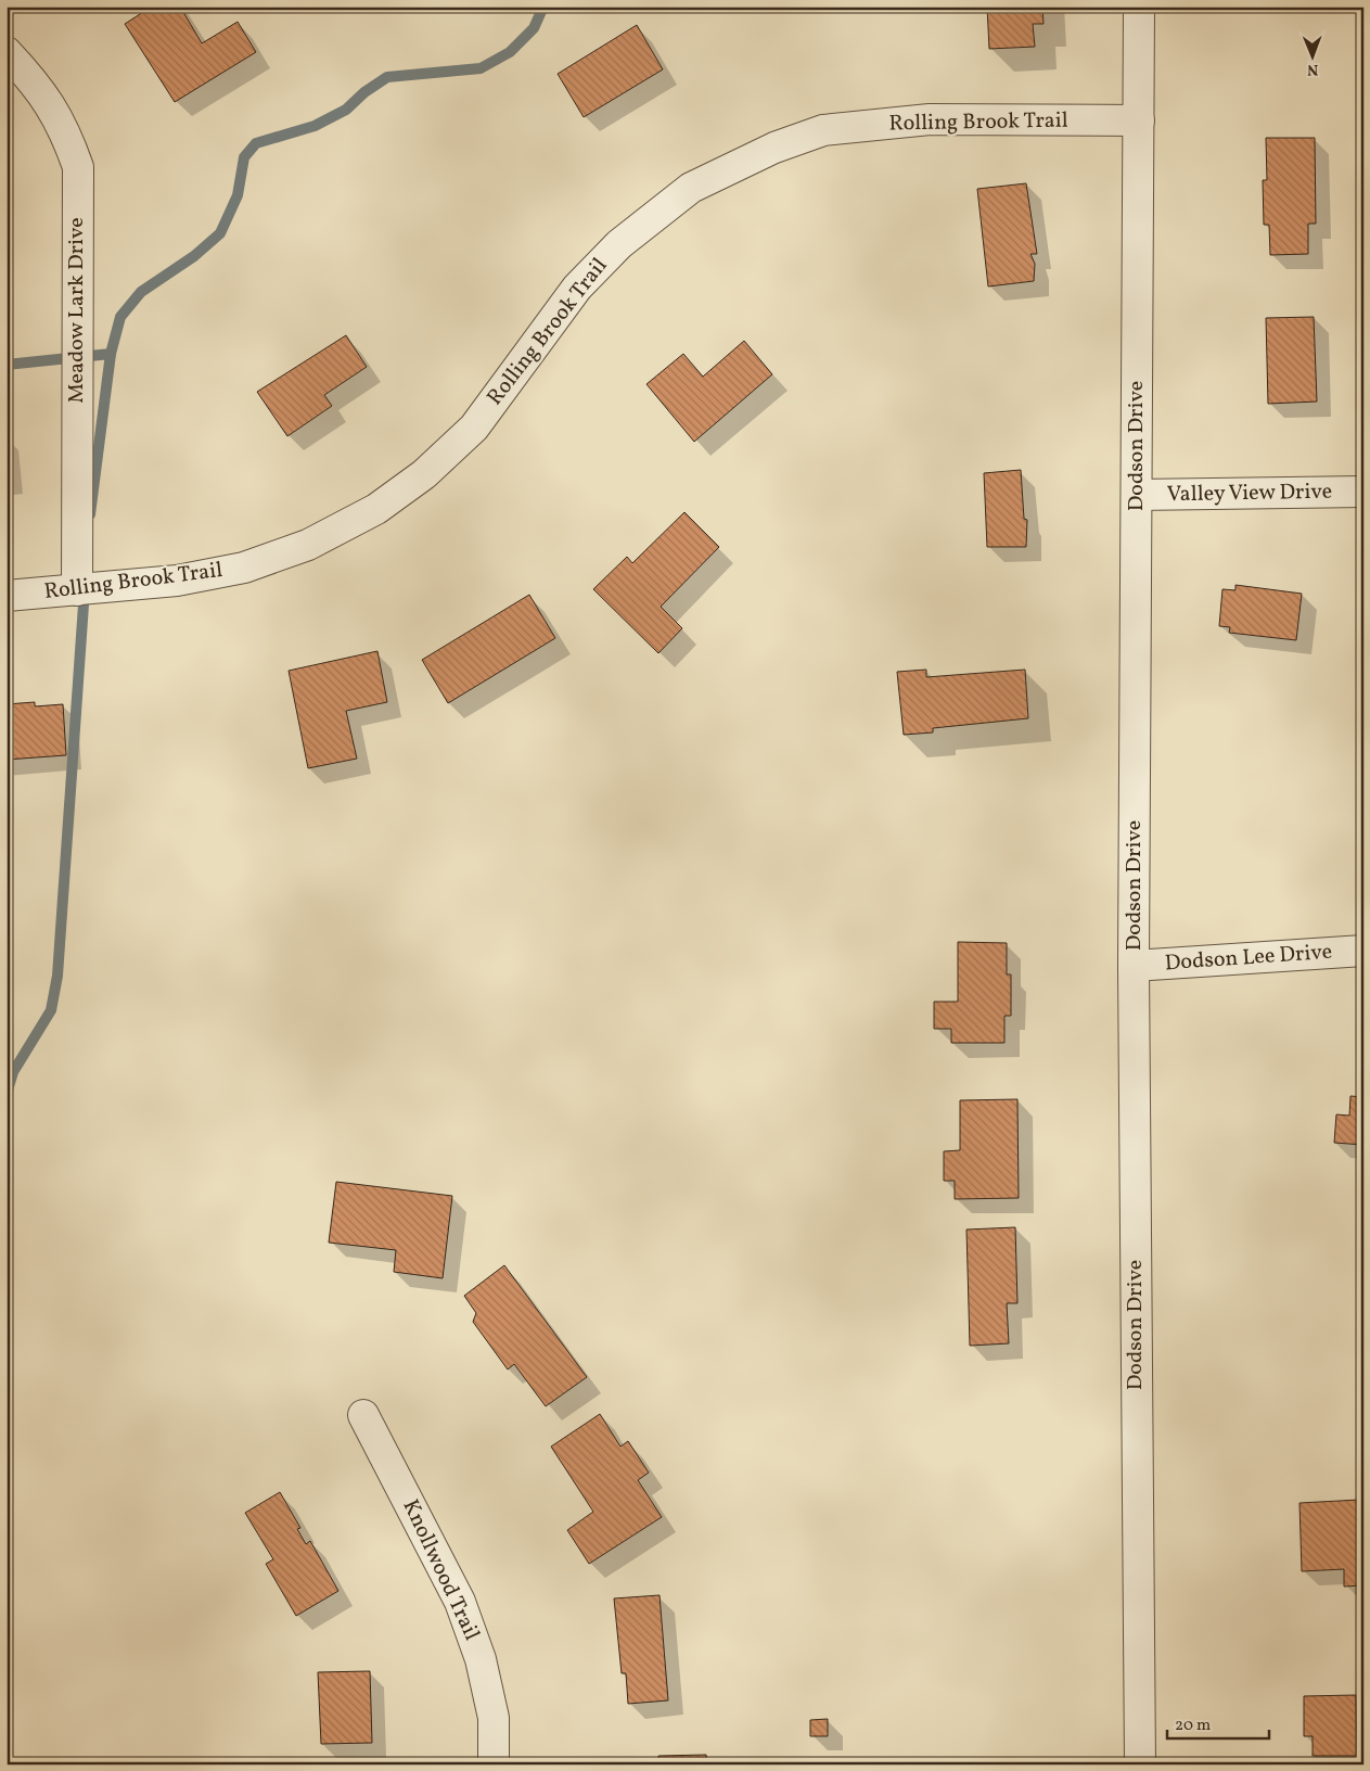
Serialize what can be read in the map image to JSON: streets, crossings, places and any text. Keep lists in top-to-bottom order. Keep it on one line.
{"streets":{"street":["Rolling Brook Trail","Meadow Lark Drive","Dodson Drive","Valley View Drive","Dodson Lee Drive","Knollwood Trail"]},"crossings":[["Rolling Brook Trail","Meadow Lark Drive"],["Rolling Brook Trail","Dodson Drive"],["Dodson Drive","Valley View Drive"],["Dodson Drive","Dodson Lee Drive"]],"scale_bar":"20 m","north":"bottom"}
